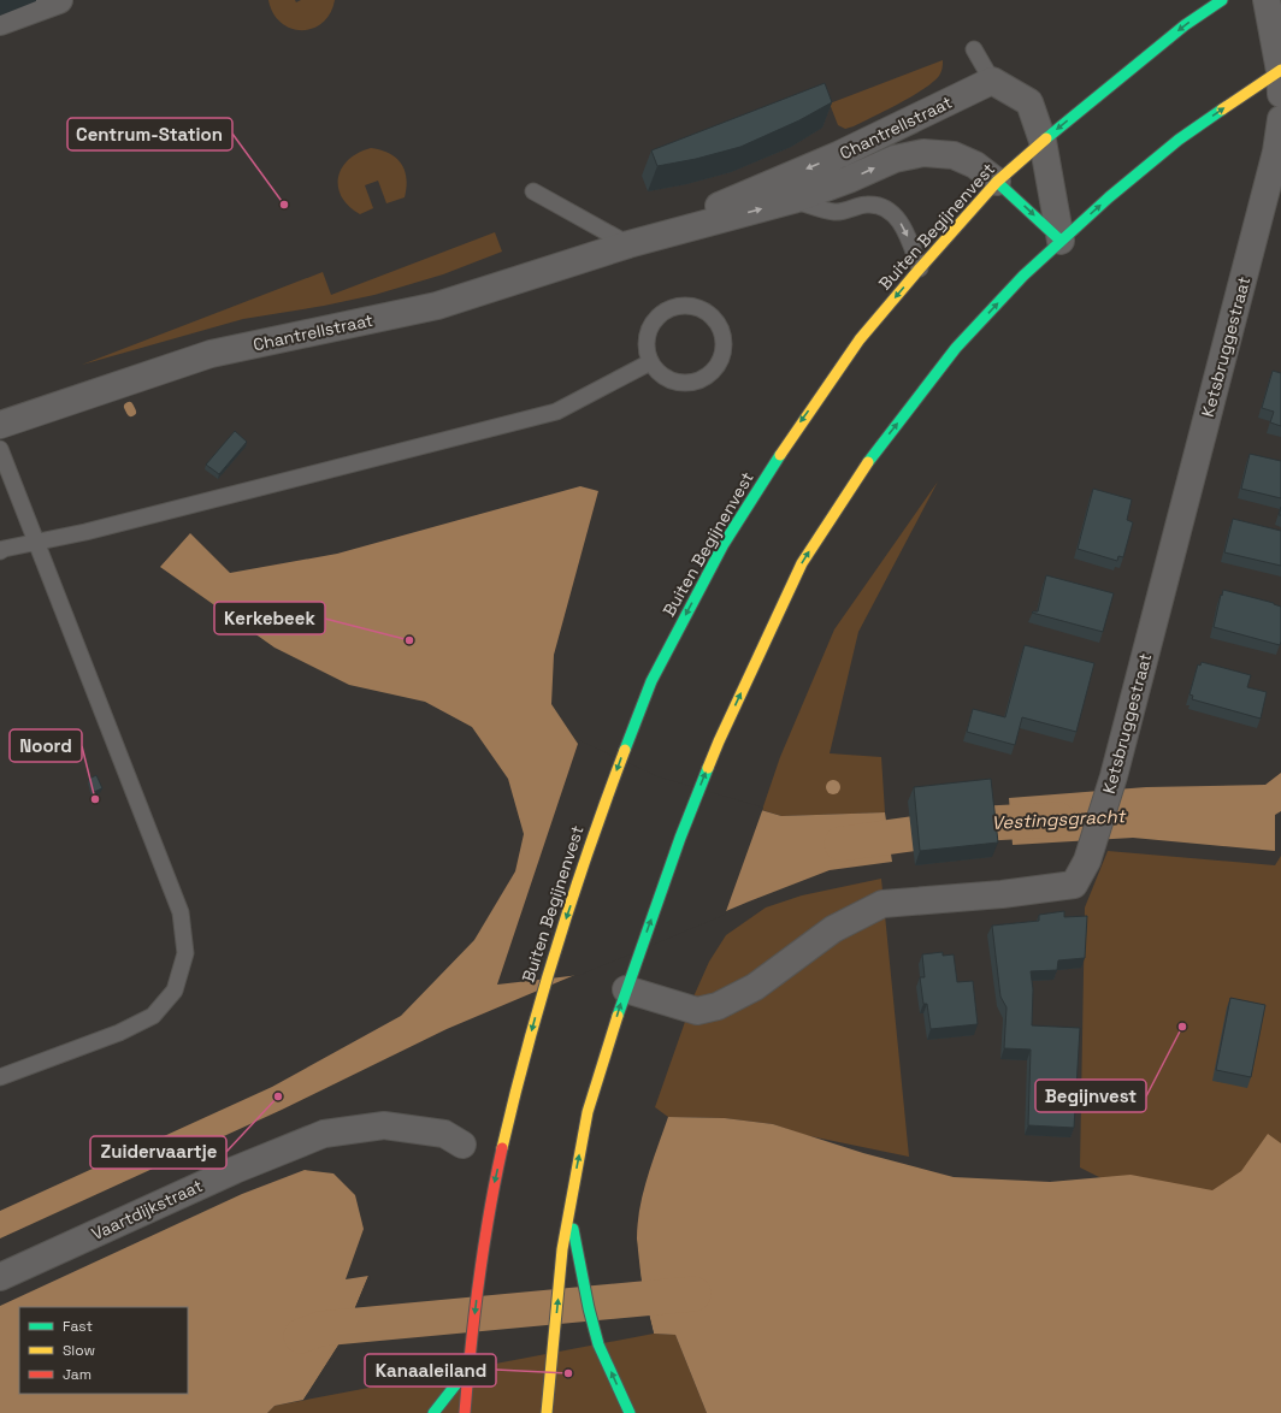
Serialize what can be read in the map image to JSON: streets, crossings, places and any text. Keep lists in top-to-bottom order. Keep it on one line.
{"streets":{"main road":["Buiten Begijnenvest"],"street":["Chantrellstraat","Ketsbruggestraat","Vaartdijkstraat"]},"crossings":[["Chantrellstraat","Buiten Begijnenvest"]],"water":["Vestingsgracht"],"places":["Centrum-Station","Kerkebeek","Noord","Begijnvest","Zuidervaartje","Kanaaleiland"],"legend":["Fast","Slow","Jam"]}
